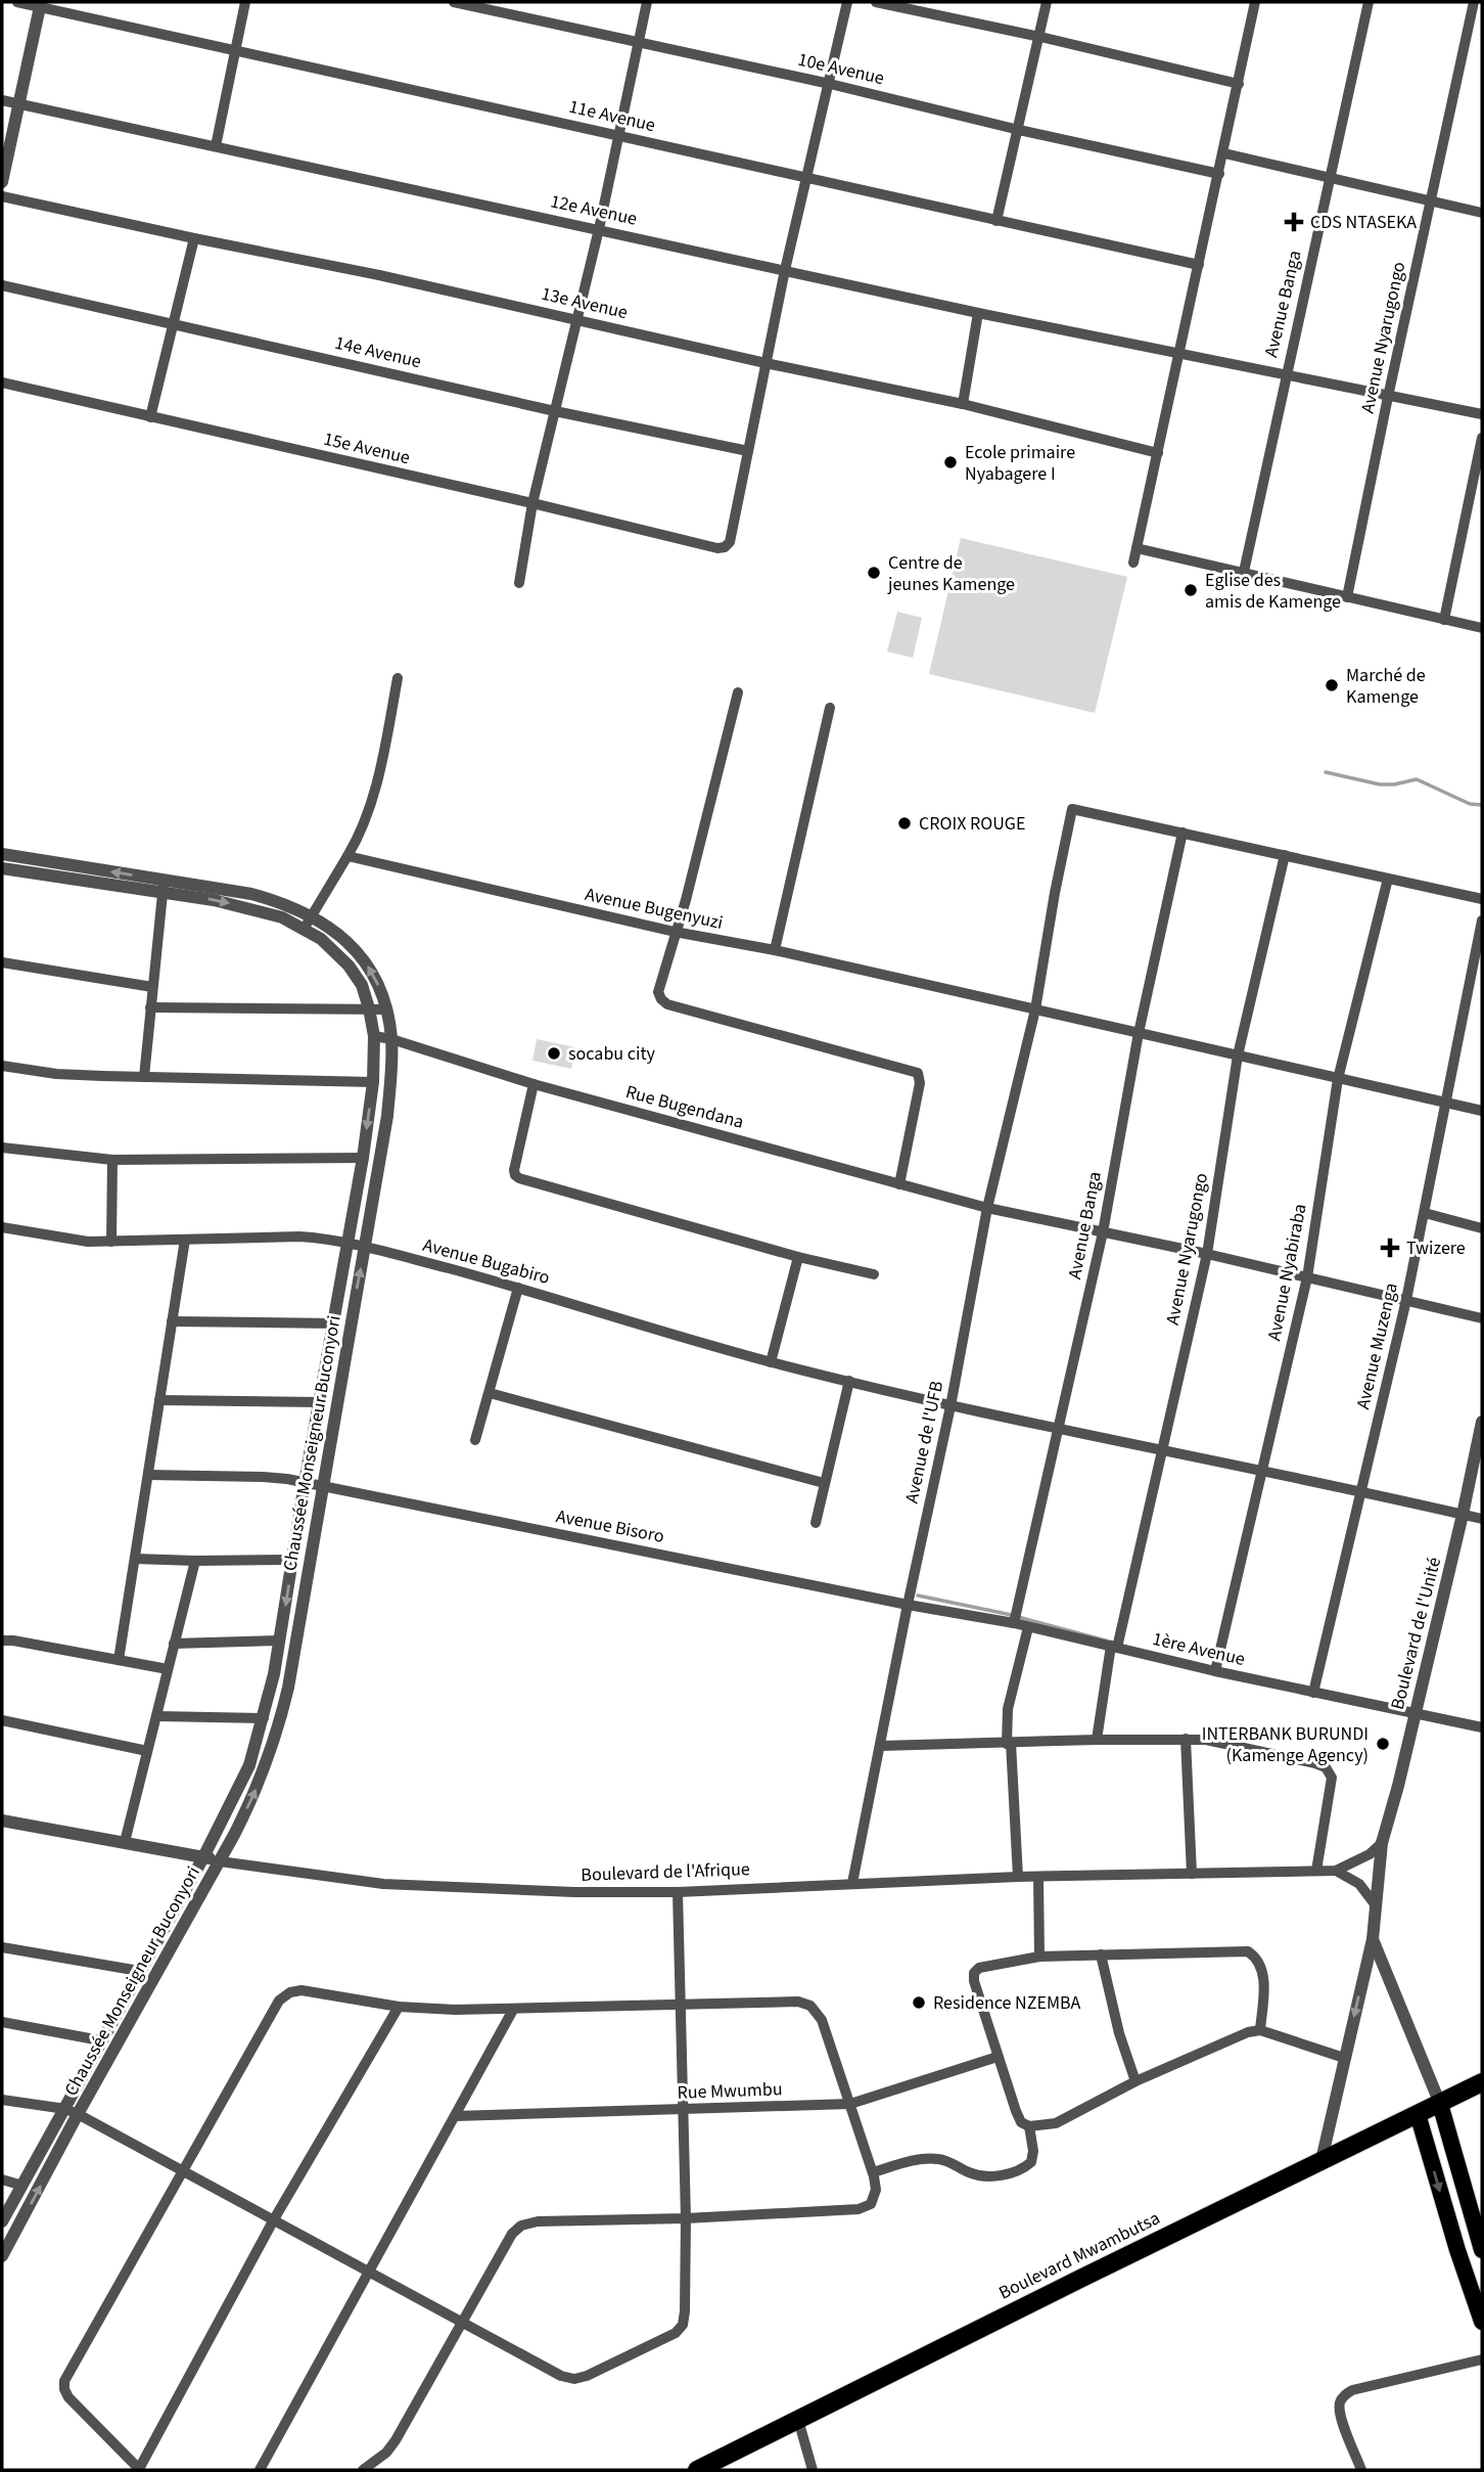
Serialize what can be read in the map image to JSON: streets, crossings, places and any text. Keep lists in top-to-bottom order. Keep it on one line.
{"streets":{"highway":["Boulevard Mwambutsa"],"street":["10e Avenue","11e Avenue","12e Avenue","13e Avenue","Avenue Banga","Avenue Nyarugongo","14e Avenue","15e Avenue","Avenue Bugenyuzi","Rue Bugendana","Avenue Bugabiro","Avenue Nyabiraba","Avenue Muzenga","Avenue de l'UFB","Chaussée Monseigneur Buconyori","Avenue Bisoro","Boulevard de l'Unité","1ère Avenue","Boulevard de l'Afrique","Rue Mwumbu"]},"crossings":[["12e Avenue","Avenue Banga"],["12e Avenue","Avenue Nyarugongo"],["Avenue Banga","Avenue Bugenyuzi"],["Avenue Banga","Rue Bugendana"],["Avenue Banga","Avenue Bugabiro"],["Avenue Banga","Avenue de l'UFB"],["Avenue Banga","1ère Avenue"],["Avenue Nyarugongo","Avenue Bugenyuzi"],["Avenue Nyarugongo","Rue Bugendana"],["Avenue Nyarugongo","Avenue Bugabiro"],["Avenue Nyarugongo","1ère Avenue"],["14e Avenue","15e Avenue"],["Avenue Bugenyuzi","Avenue Nyabiraba"],["Avenue Bugenyuzi","Avenue Muzenga"],["Avenue Bugenyuzi","Avenue de l'UFB"],["Rue Bugendana","Avenue Nyabiraba"],["Rue Bugendana","Avenue Muzenga"],["Rue Bugendana","Avenue de l'UFB"],["Rue Bugendana","Chaussée Monseigneur Buconyori"],["Avenue Bugabiro","Avenue Nyabiraba"],["Avenue Bugabiro","Avenue Muzenga"],["Avenue Bugabiro","Avenue de l'UFB"],["Avenue Bugabiro","Chaussée Monseigneur Buconyori"],["Avenue Bugabiro","Boulevard de l'Unité"],["Avenue Nyabiraba","1ère Avenue"],["Avenue Muzenga","1ère Avenue"],["Avenue de l'UFB","Avenue Bisoro"],["Avenue de l'UFB","1ère Avenue"],["Avenue de l'UFB","Boulevard de l'Afrique"],["Chaussée Monseigneur Buconyori","Avenue Bisoro"],["Chaussée Monseigneur Buconyori","Boulevard de l'Afrique"],["Avenue Bisoro","1ère Avenue"],["Boulevard de l'Unité","1ère Avenue"],["Boulevard de l'Unité","Boulevard de l'Afrique"],["Boulevard de l'Unité","Boulevard Mwambutsa"]],"places":{"health":["CDS NTASEKA","Twizere"],"other":["Ecole primaire Nyabagere I","Centre de jeunes Kamenge","Eglise des amis de Kamenge","Marché de Kamenge","CROIX ROUGE","socabu city","INTERBANK BURUNDI (Kamenge Agency)","Residence NZEMBA"]}}
